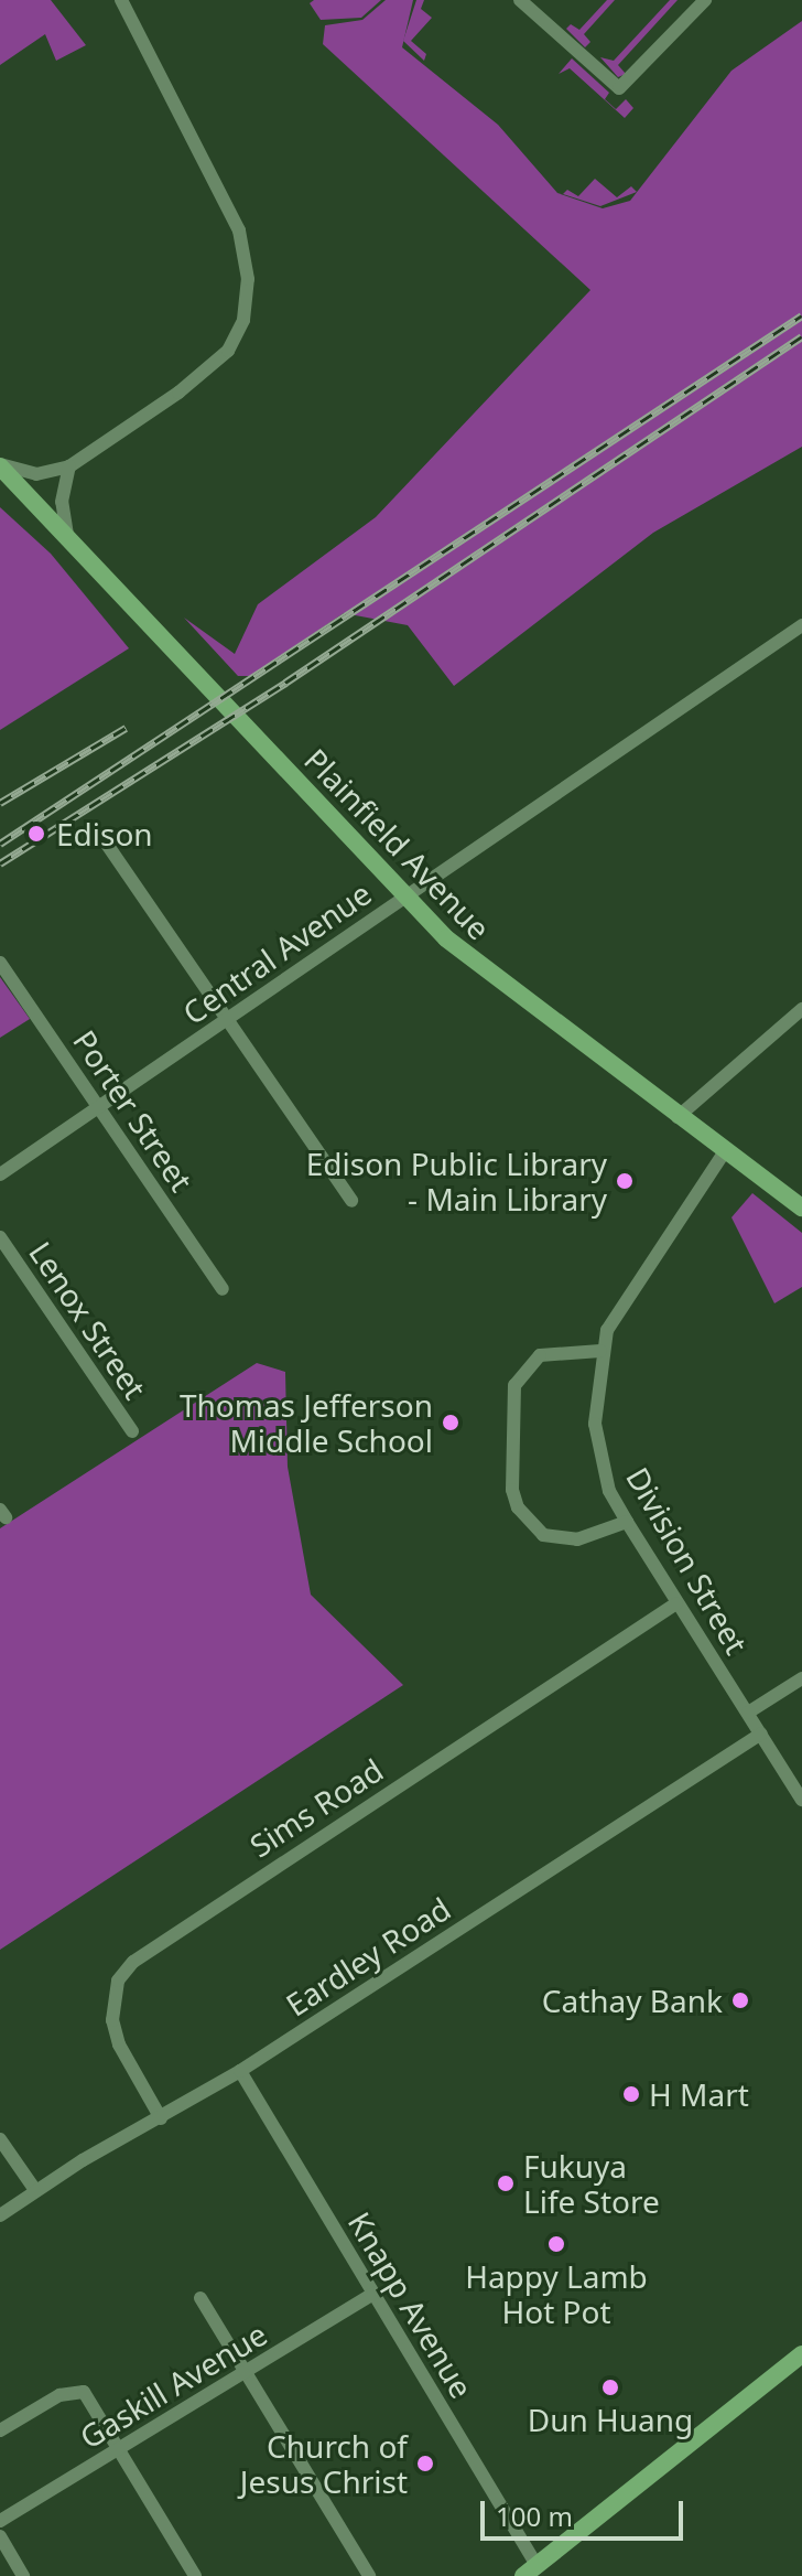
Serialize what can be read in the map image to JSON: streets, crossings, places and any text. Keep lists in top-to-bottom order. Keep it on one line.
{"streets":{"main road":["Plainfield Avenue"],"street":["Central Avenue","Porter Street","Lenox Street","Division Street","Sims Road","Eardley Road","Knapp Avenue","Gaskill Avenue"]},"crossings":[["Plainfield Avenue","Central Avenue"],["Plainfield Avenue","Division Street"],["Central Avenue","Porter Street"],["Division Street","Sims Road"],["Division Street","Eardley Road"],["Sims Road","Eardley Road"],["Eardley Road","Knapp Avenue"],["Knapp Avenue","Gaskill Avenue"]],"places":["Edison","Edison Public Library - Main Library","Thomas Jefferson Middle School","Cathay Bank","H Mart","Fukuya Life Store","Happy Lamb Hot Pot","Dun Huang","Church of Jesus Christ"],"scale_bar":"100 m"}
